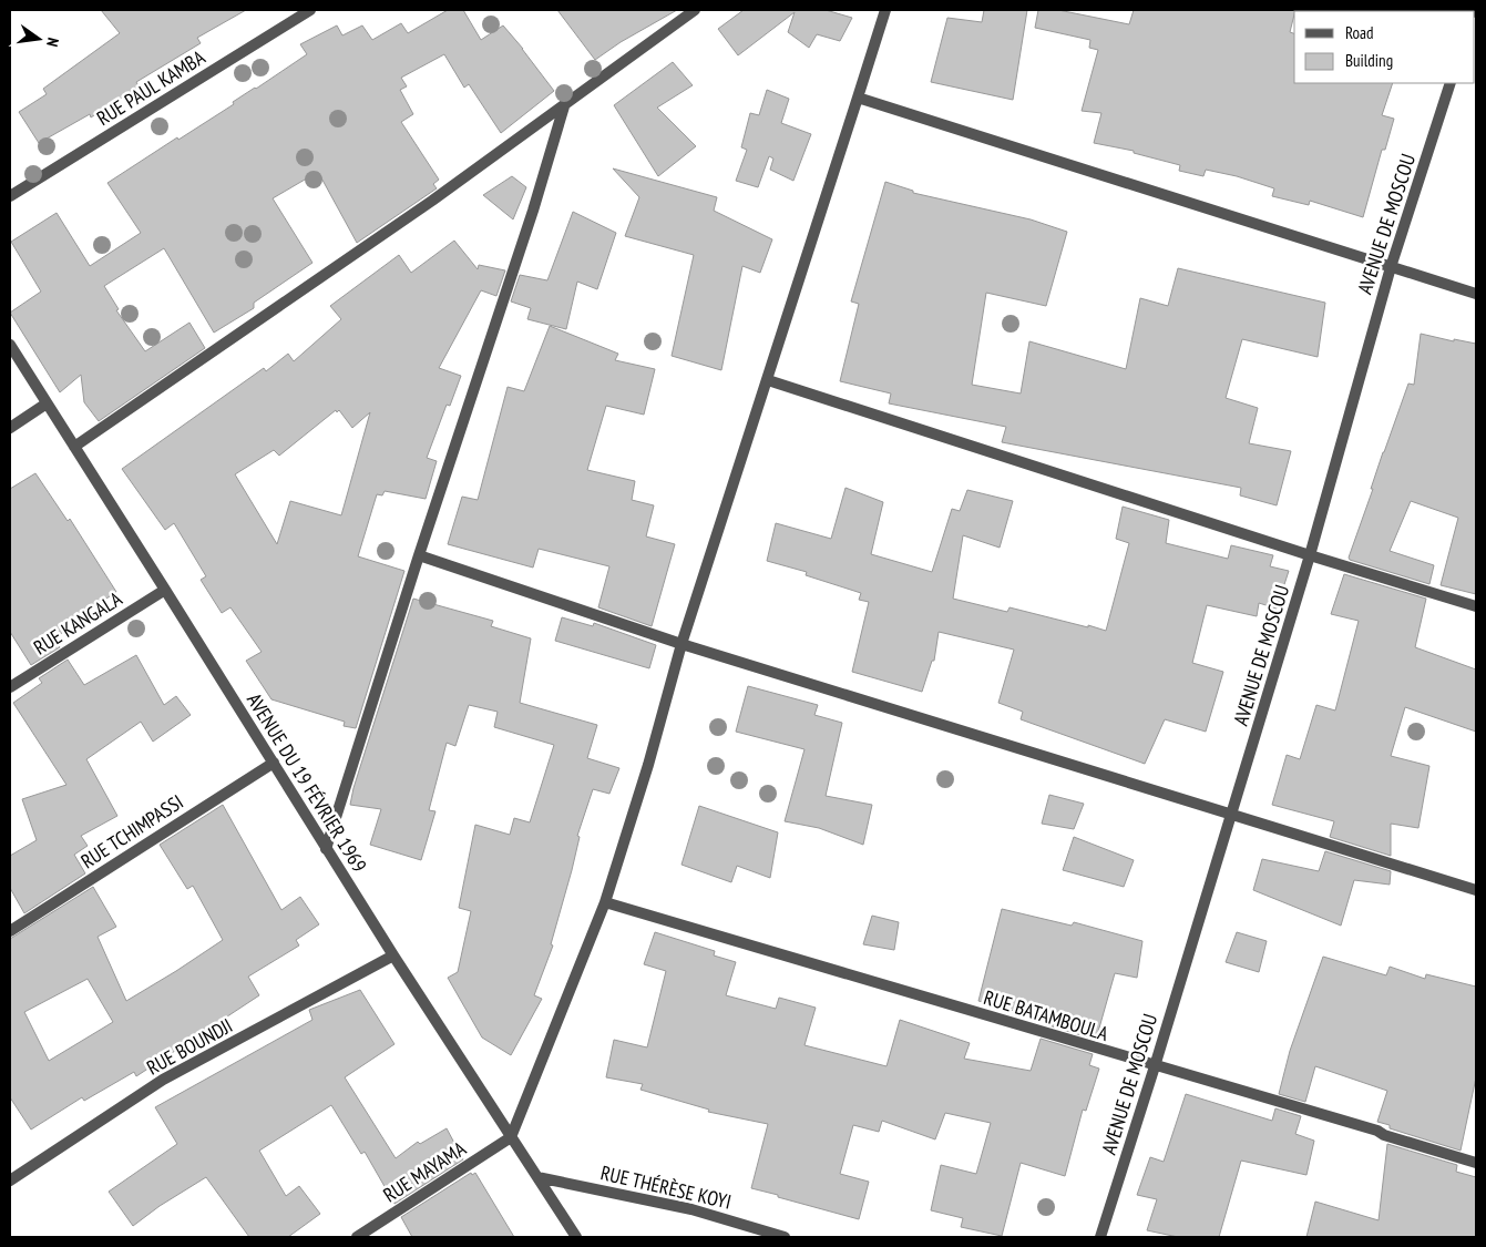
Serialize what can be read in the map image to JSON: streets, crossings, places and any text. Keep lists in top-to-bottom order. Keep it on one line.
{"streets":{"street":["RUE PAUL KAMBA","AVENUE DE MOSCOU","RUE KANGALA","AVENUE DU 19 FÉVRIER 1969","RUE TCHIMPASSI","RUE BATAMBOULA","RUE BOUNDJI","RUE MAYAMA","RUE THÉRÈSE KOYI"]},"crossings":[["AVENUE DE MOSCOU","RUE BATAMBOULA"],["RUE KANGALA","AVENUE DU 19 FÉVRIER 1969"],["AVENUE DU 19 FÉVRIER 1969","RUE TCHIMPASSI"],["AVENUE DU 19 FÉVRIER 1969","RUE BOUNDJI"],["AVENUE DU 19 FÉVRIER 1969","RUE MAYAMA"],["AVENUE DU 19 FÉVRIER 1969","RUE THÉRÈSE KOYI"]],"legend":["Road","Building"],"north":"right"}
